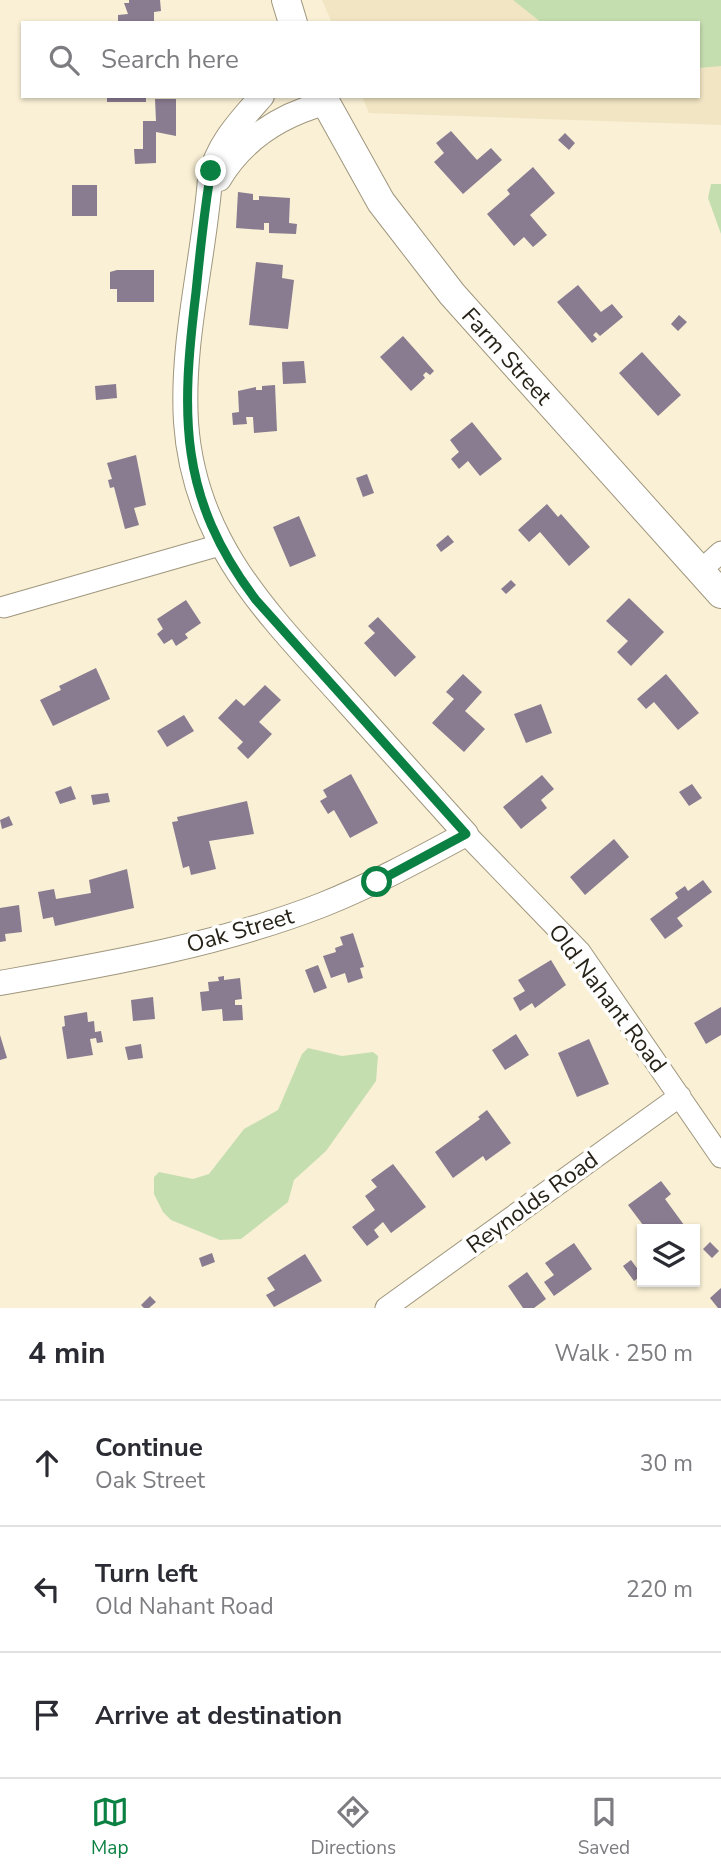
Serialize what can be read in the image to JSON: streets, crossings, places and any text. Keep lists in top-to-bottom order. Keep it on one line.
{"streets":{"main road":["Farm Street"],"street":["Oak Street","Old Nahant Road","Reynolds Road"]},"crossings":[["Farm Street","Old Nahant Road"],["Oak Street","Old Nahant Road"],["Old Nahant Road","Reynolds Road"]],"page":{"search":"Search here","heading":["4 min","Walk · 250 m"],"list":[["Continue","Oak Street","30 m"],["Turn left","Old Nahant Road","220 m"],"Arrive at destination"],"nav":["Map","Directions","Saved"]}}
